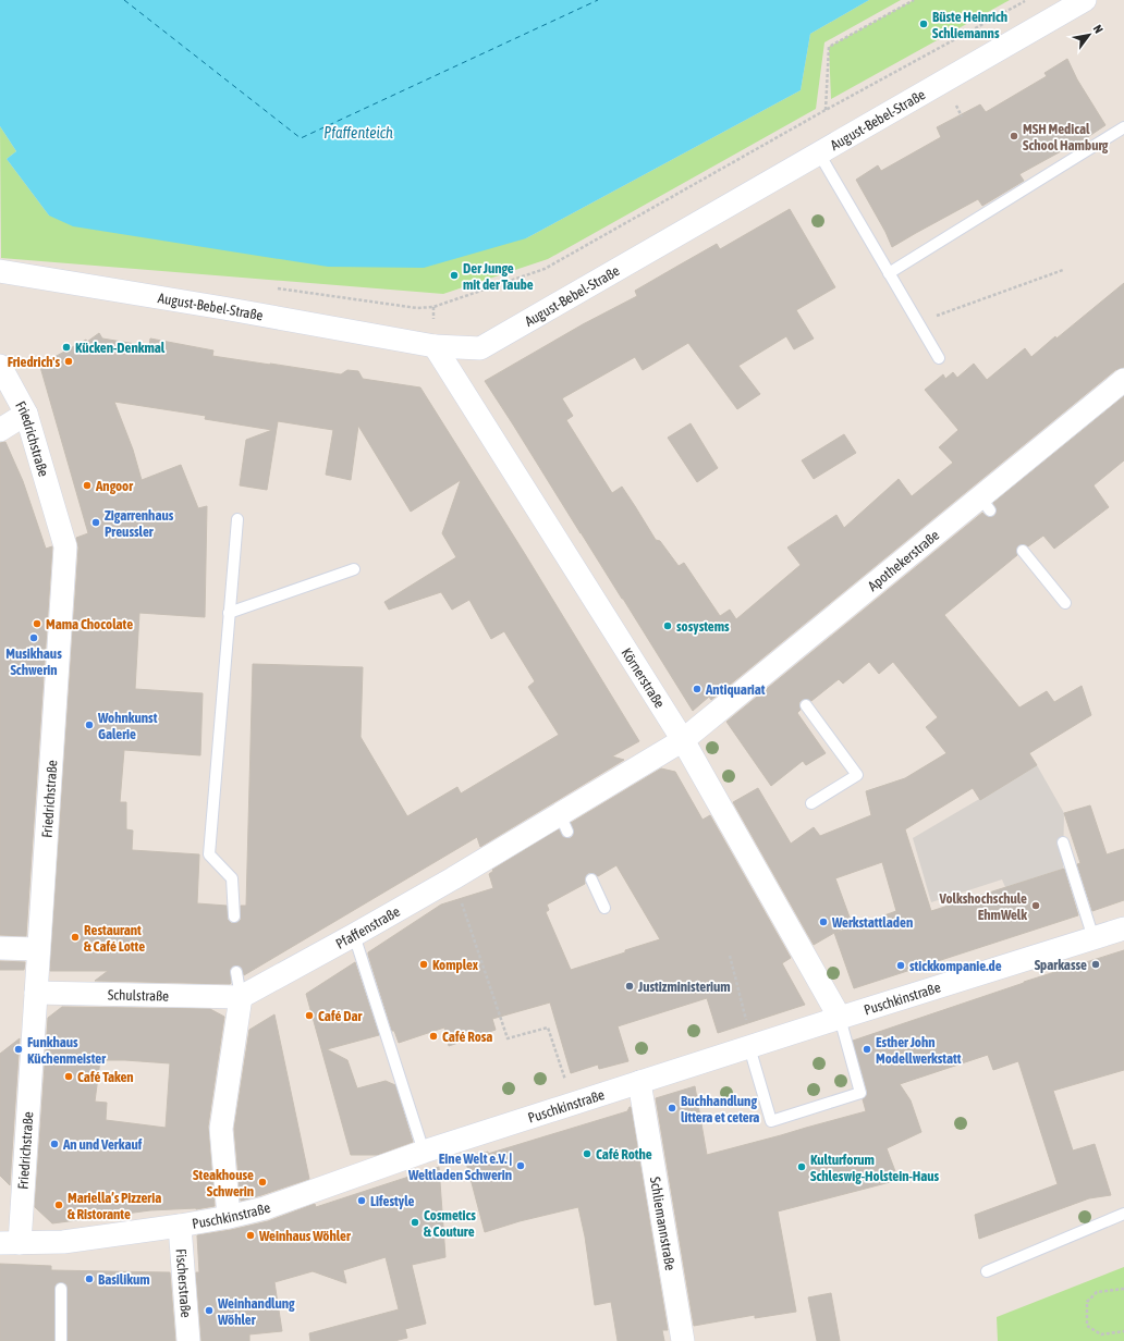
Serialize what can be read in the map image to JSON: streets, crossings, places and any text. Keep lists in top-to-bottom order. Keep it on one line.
{"streets":{"street":["August-Bebel-Straße","Friedrichstraße","Apothekerstraße","Körnerstraße","Pfaffenstraße","Schulstraße","Puschkinstraße","Schliemannstraße","Fischerstraße"]},"crossings":[["August-Bebel-Straße","Körnerstraße"],["Friedrichstraße","Schulstraße"],["Friedrichstraße","Puschkinstraße"],["Apothekerstraße","Körnerstraße"],["Apothekerstraße","Pfaffenstraße"],["Körnerstraße","Pfaffenstraße"],["Körnerstraße","Puschkinstraße"],["Pfaffenstraße","Schulstraße"],["Puschkinstraße","Schliemannstraße"],["Puschkinstraße","Fischerstraße"]],"water":["Pfaffenteich"],"places":["Büste Heinrich Schliemanns","MSH Medical School Hamburg","Der Junge mit der Taube","Kücken-Denkmal","Friedrich's","Angoor","Zigarrenhaus Preussler","Mama Chocolate","sosystems","Musikhaus Schwerin","Antiquariat","Wohnkunst Galerie","Volkshochschule EhmWelk","Werkstattladen","Restaurant & Café Lotte","Komplex","Sparkasse","stickkompanie.de","Justizministerium","Café Dar","Café Rosa","Funkhaus Küchenmeister","Esther John Modellwerkstatt","Café Taken","Buchhandlung littera et cetera","An und Verkauf","Café Rothe","Eine Welt e.V. | Weltladen Schwerin","Kulturforum Schleswig-Holstein-Haus","Steakhouse Schwerin","Lifestyle","Mariella’s Pizzeria & Ristorante","Cosmetics & Couture","Weinhaus Wöhler","Basilikum","Weinhandlung Wöhler"],"north":"top right"}
